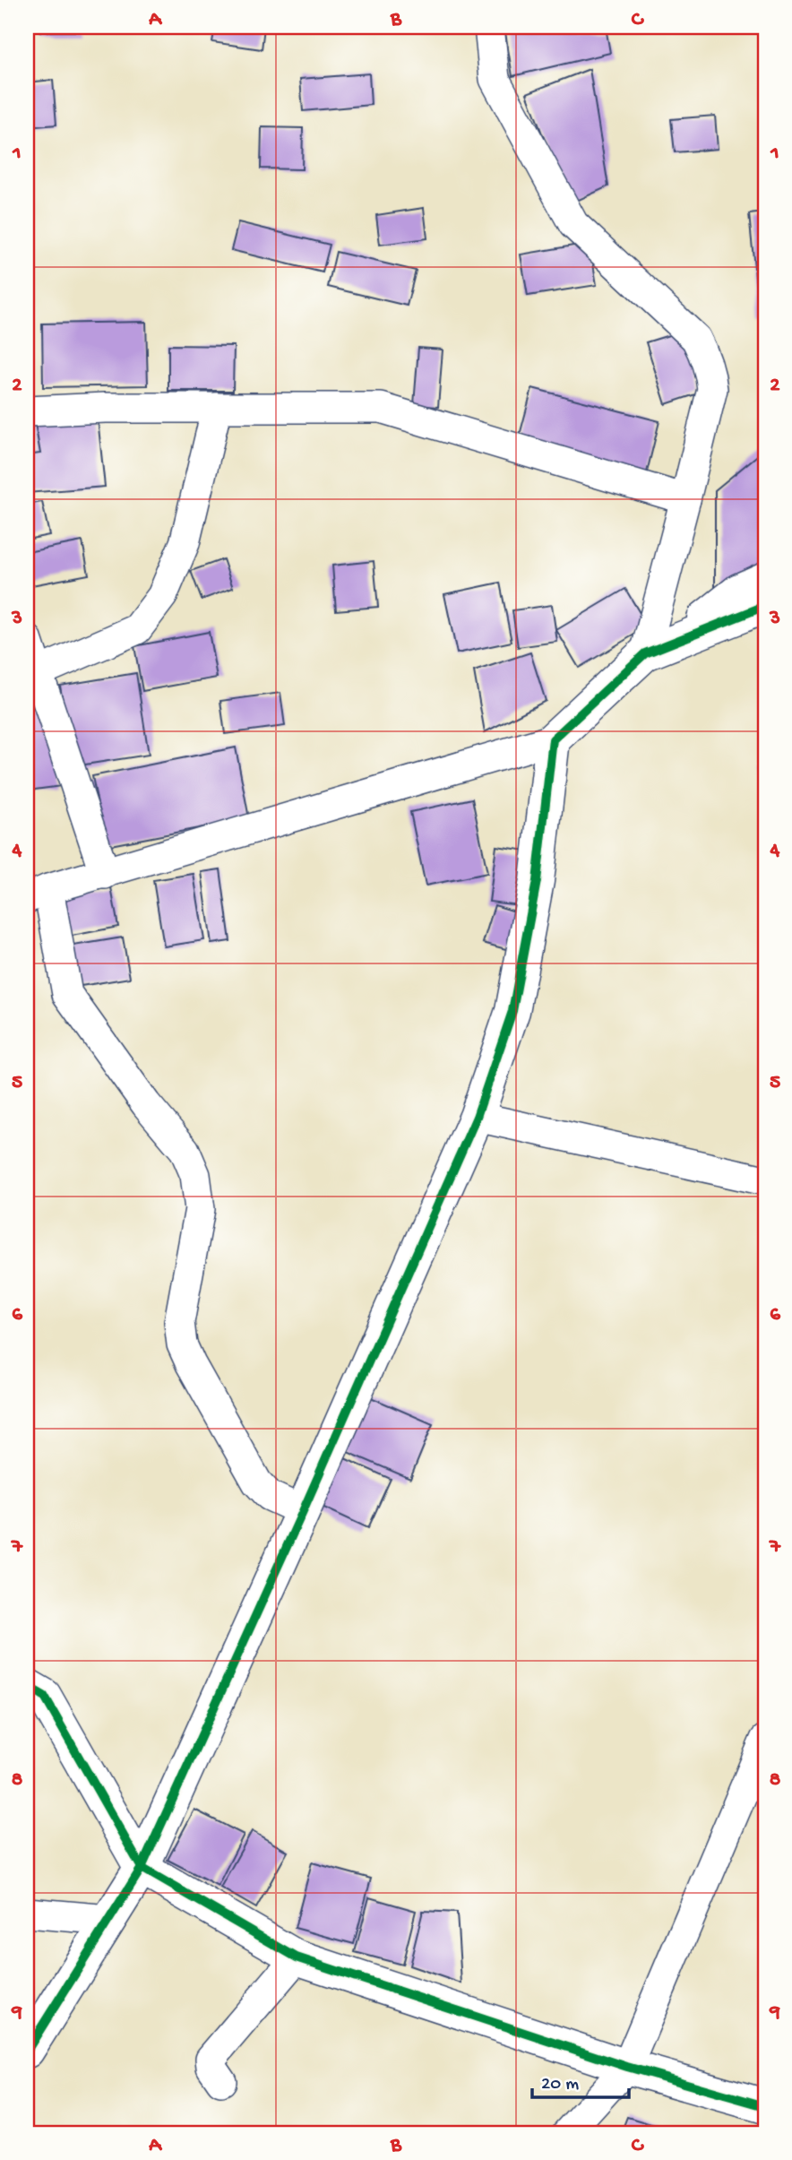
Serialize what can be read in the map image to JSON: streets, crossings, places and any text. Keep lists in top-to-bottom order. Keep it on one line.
{"scale_bar":"20 m","grid":{"columns":["A","B","C"],"rows":["1","2","3","4","5","6","7","8","9"]}}
